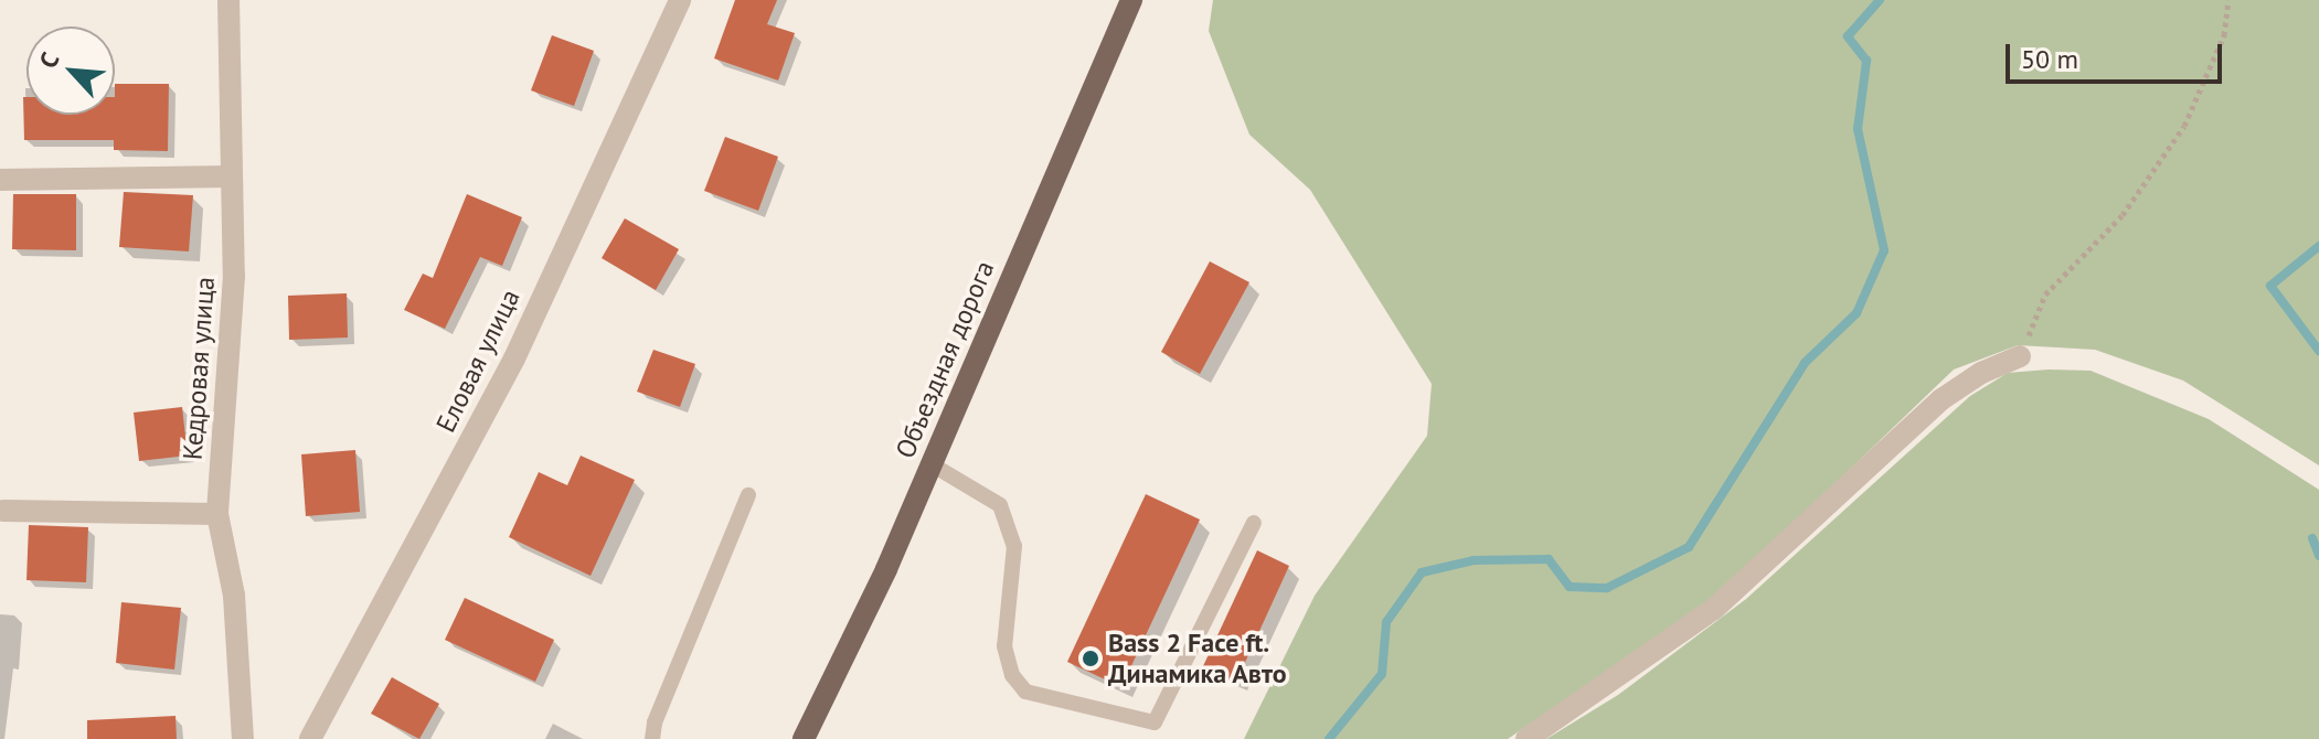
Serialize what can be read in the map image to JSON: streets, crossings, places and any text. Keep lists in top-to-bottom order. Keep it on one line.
{"streets":{"main road":["Объездная дорога"],"street":["Еловая улица","Кедровая улица"]},"places":["Bass 2 Face ft. Динамика Авто"],"scale_bar":"50 m","north":"top left"}
